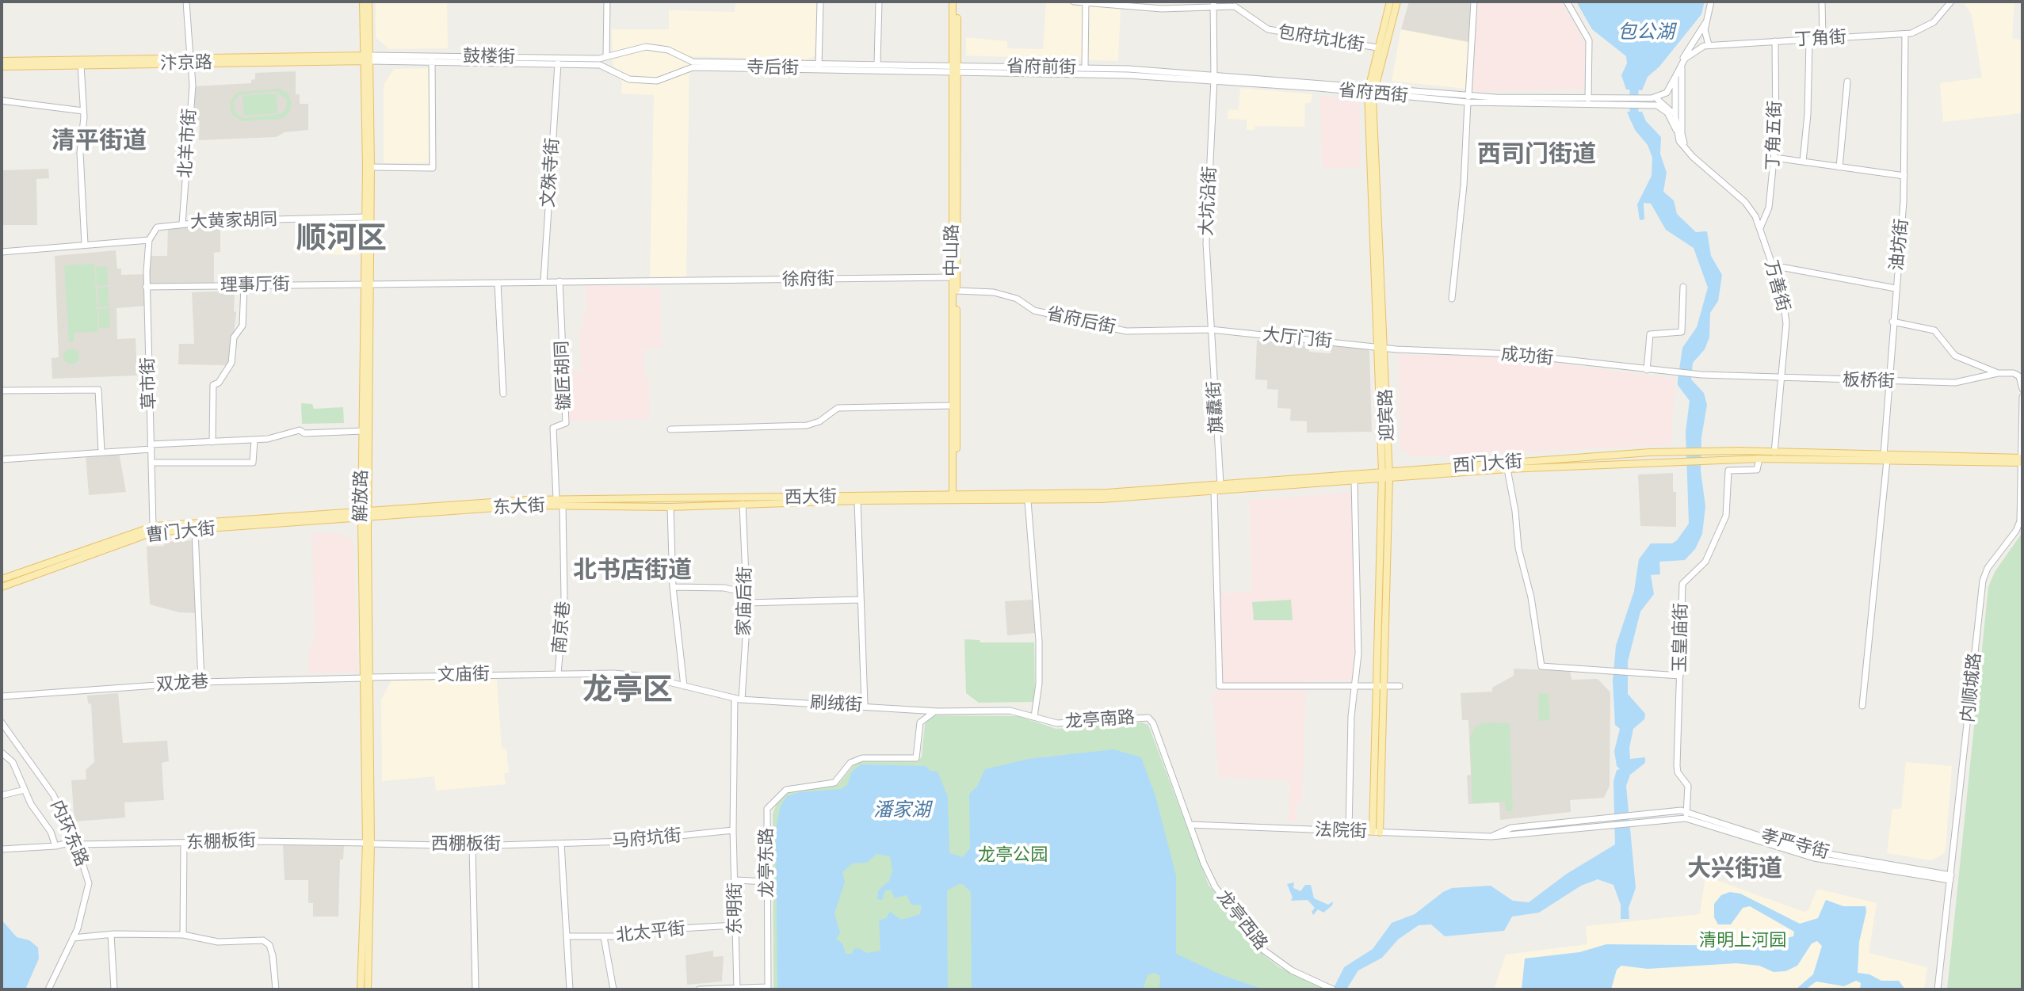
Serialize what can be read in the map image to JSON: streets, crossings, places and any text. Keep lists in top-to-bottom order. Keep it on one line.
{"streets":{"main road":["汴京路","中山路","迎宾路","西门大街","解放路","西大街","东大街","曹门大街"],"street":["包府坑北街","丁角街","鼓楼街","省府前街","寺后街","省府西街","丁角五街","北羊市街","文殊寺街","大坑沿街","大黄家胡同","油坊街","徐府街","理事厅街","万善街","省府后街","大厅门街","成功街","镟匠胡同","板桥街","草市街","旗纛街","家庙后街","南京巷","玉皇庙街","文庙街","双龙巷","内顺城路","刷绒街","龙亭南路","法院街","内环东路","马府坑街","东棚板街","西棚板街","孝严寺街","龙亭东路","东明街","龙亭西路","北太平街"]},"crossings":[["包府坑北街","迎宾路"],["丁角街","丁角五街"],["丁角街","油坊街"],["鼓楼街","汴京路"],["鼓楼街","寺后街"],["鼓楼街","文殊寺街"],["鼓楼街","解放路"],["汴京路","北羊市街"],["汴京路","解放路"],["省府前街","寺后街"],["省府前街","省府西街"],["省府前街","中山路"],["寺后街","中山路"],["省府西街","大坑沿街"],["省府西街","迎宾路"],["丁角五街","万善街"],["北羊市街","大黄家胡同"],["文殊寺街","徐府街"],["大坑沿街","省府后街"],["大坑沿街","大厅门街"],["大坑沿街","旗纛街"],["大黄家胡同","草市街"],["大黄家胡同","解放路"],["油坊街","板桥街"],["油坊街","西门大街"],["中山路","徐府街"],["中山路","省府后街"],["中山路","西门大街"],["中山路","西大街"],["徐府街","理事厅街"],["徐府街","镟匠胡同"],["理事厅街","草市街"],["理事厅街","解放路"],["万善街","板桥街"],["万善街","西门大街"],["省府后街","大厅门街"],["省府后街","旗纛街"],["大厅门街","成功街"],["大厅门街","旗纛街"],["大厅门街","迎宾路"],["成功街","板桥街"],["成功街","迎宾路"],["镟匠胡同","东大街"],["草市街","曹门大街"],["旗纛街","西门大街"],["迎宾路","西门大街"],["迎宾路","法院街"],["西门大街","西大街"],["西门大街","玉皇庙街"],["西门大街","内顺城路"],["解放路","东大街"],["解放路","曹门大街"],["解放路","文庙街"],["解放路","双龙巷"],["解放路","东棚板街"],["解放路","西棚板街"],["西大街","东大街"],["西大街","家庙后街"],["东大街","曹门大街"],["东大街","南京巷"],["家庙后街","刷绒街"],["南京巷","文庙街"],["玉皇庙街","孝严寺街"],["文庙街","双龙巷"],["文庙街","刷绒街"],["内顺城路","孝严寺街"],["刷绒街","龙亭南路"],["刷绒街","东明街"],["龙亭南路","法院街"],["龙亭南路","龙亭西路"],["法院街","孝严寺街"],["法院街","龙亭西路"],["内环东路","东棚板街"],["马府坑街","西棚板街"],["马府坑街","东明街"],["东棚板街","西棚板街"],["东明街","北太平街"]],"districts":["清平街道","西司门街道","顺河区","北书店街道","龙亭区","大兴街道"],"water":["包公湖","潘家湖"],"parks":["龙亭公园","清明上河园"]}
